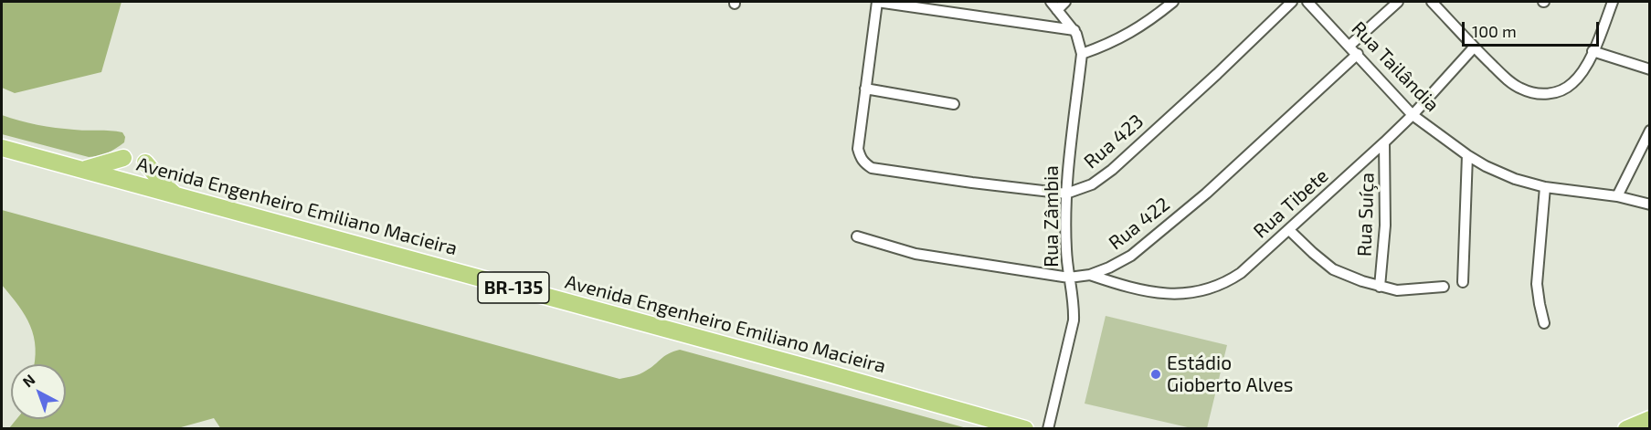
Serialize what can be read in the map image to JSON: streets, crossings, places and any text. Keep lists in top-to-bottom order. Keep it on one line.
{"streets":{"highway":["Avenida Engenheiro Emiliano Macieira","BR-135"],"street":["Rua Tailândia","Rua 423","Rua Tibete","Rua Suíça","Rua Zâmbia","Rua 422"]},"crossings":[["Rua Tailândia","Rua Tibete"],["Rua Tailândia","Rua 422"],["Rua 423","Rua Zâmbia"],["Rua Tibete","Rua Suíça"],["Rua Tibete","Rua 422"],["Rua Zâmbia","Rua 422"]],"places":["Estádio Gioberto Alves"],"scale_bar":"100 m","north":"top left"}
